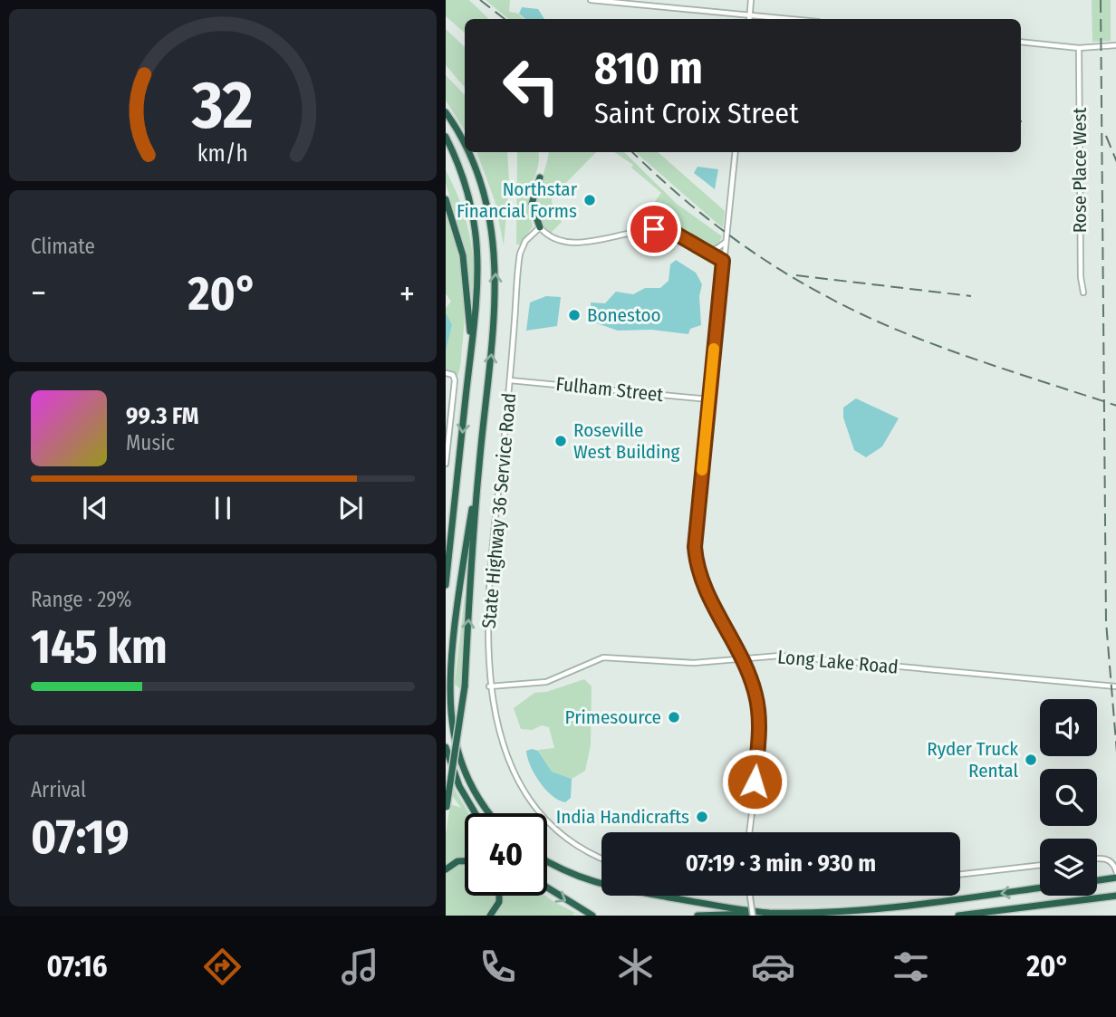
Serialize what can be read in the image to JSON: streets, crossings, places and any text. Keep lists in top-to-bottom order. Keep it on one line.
{"streets":{"street":["Rose Place West","Fulham Street","State Highway 36 Service Road","Long Lake Road"]},"crossings":[["Fulham Street","State Highway 36 Service Road"],["State Highway 36 Service Road","Long Lake Road"]],"places":["Northstar Financial Forms","Bonestoo","Roseville West Building","Primesource","Ryder Truck Rental","India Handicrafts"],"page":{"turn":["810 m","Saint Croix Street"],"tile":["Climate",["Range · 29%","145 km"],["Arrival","07:19"]],"heat":["−","20°","+"],"song":["99.3 FM","Music"],"limit":"40","trip":"07:19 · 3 min · 930 m","tabs":["07:16","20°"],"gauge":["32","km/h"]}}
